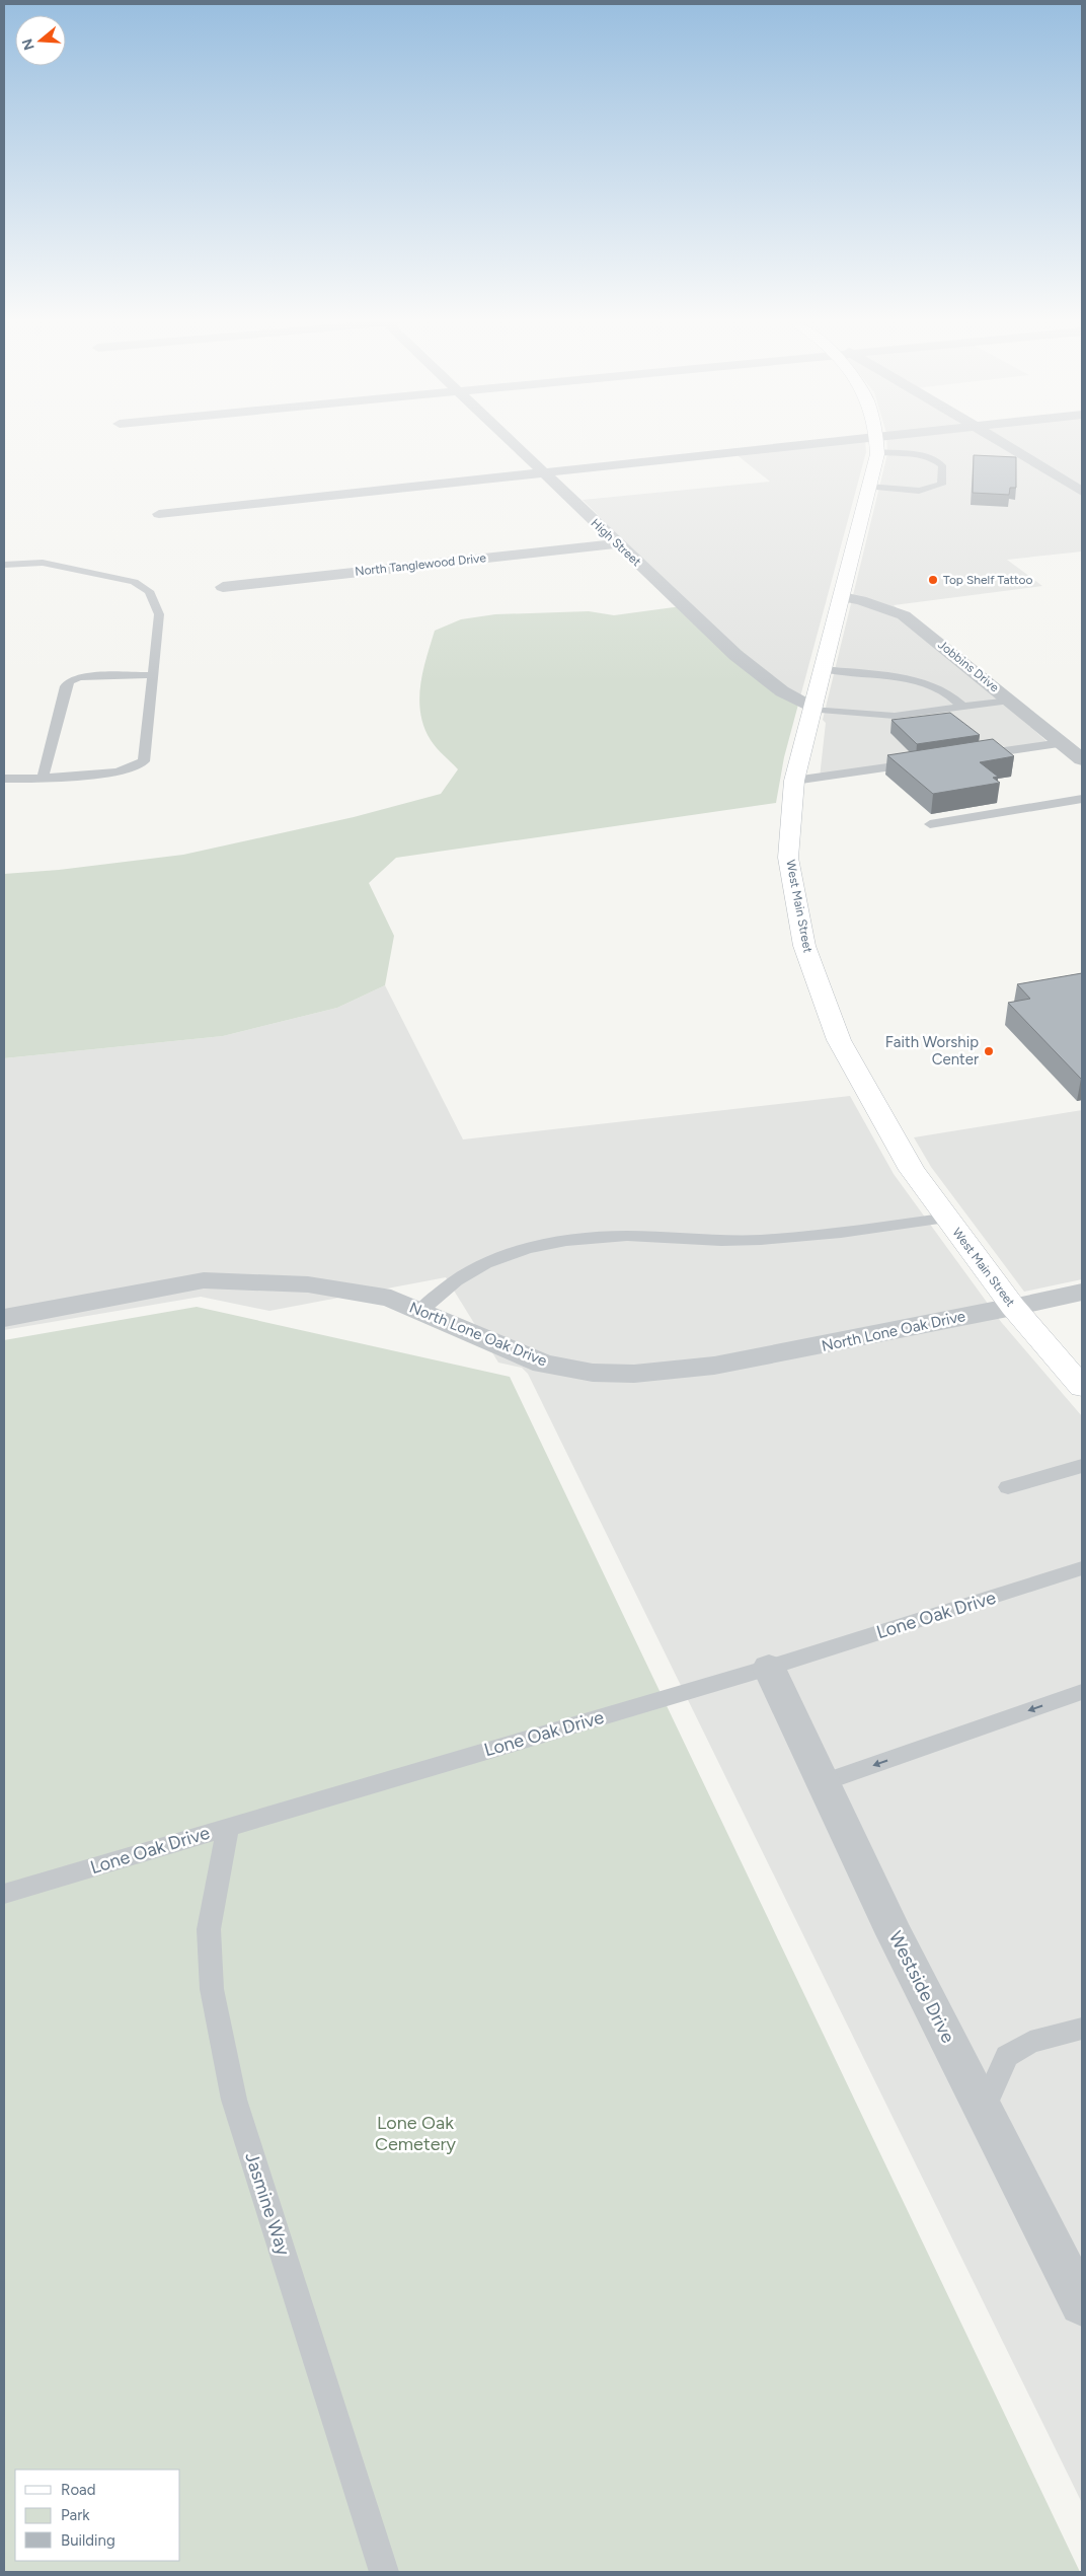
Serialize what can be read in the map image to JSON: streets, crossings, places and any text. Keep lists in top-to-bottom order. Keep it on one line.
{"streets":{"main road":["West Main Street"],"street":["High Street","North Tanglewood Drive","Jobbins Drive","North Lone Oak Drive","Westside Drive"],"lane":["Lone Oak Drive","Jasmine Way"]},"crossings":[["High Street","North Tanglewood Drive"],["High Street","West Main Street"],["Jobbins Drive","West Main Street"],["West Main Street","North Lone Oak Drive"],["Lone Oak Drive","Westside Drive"],["Lone Oak Drive","Jasmine Way"]],"parks":["Lone Oak Cemetery"],"places":["Top Shelf Tattoo","Faith Worship Center"],"legend":["Road","Park","Building"],"north":"left"}
